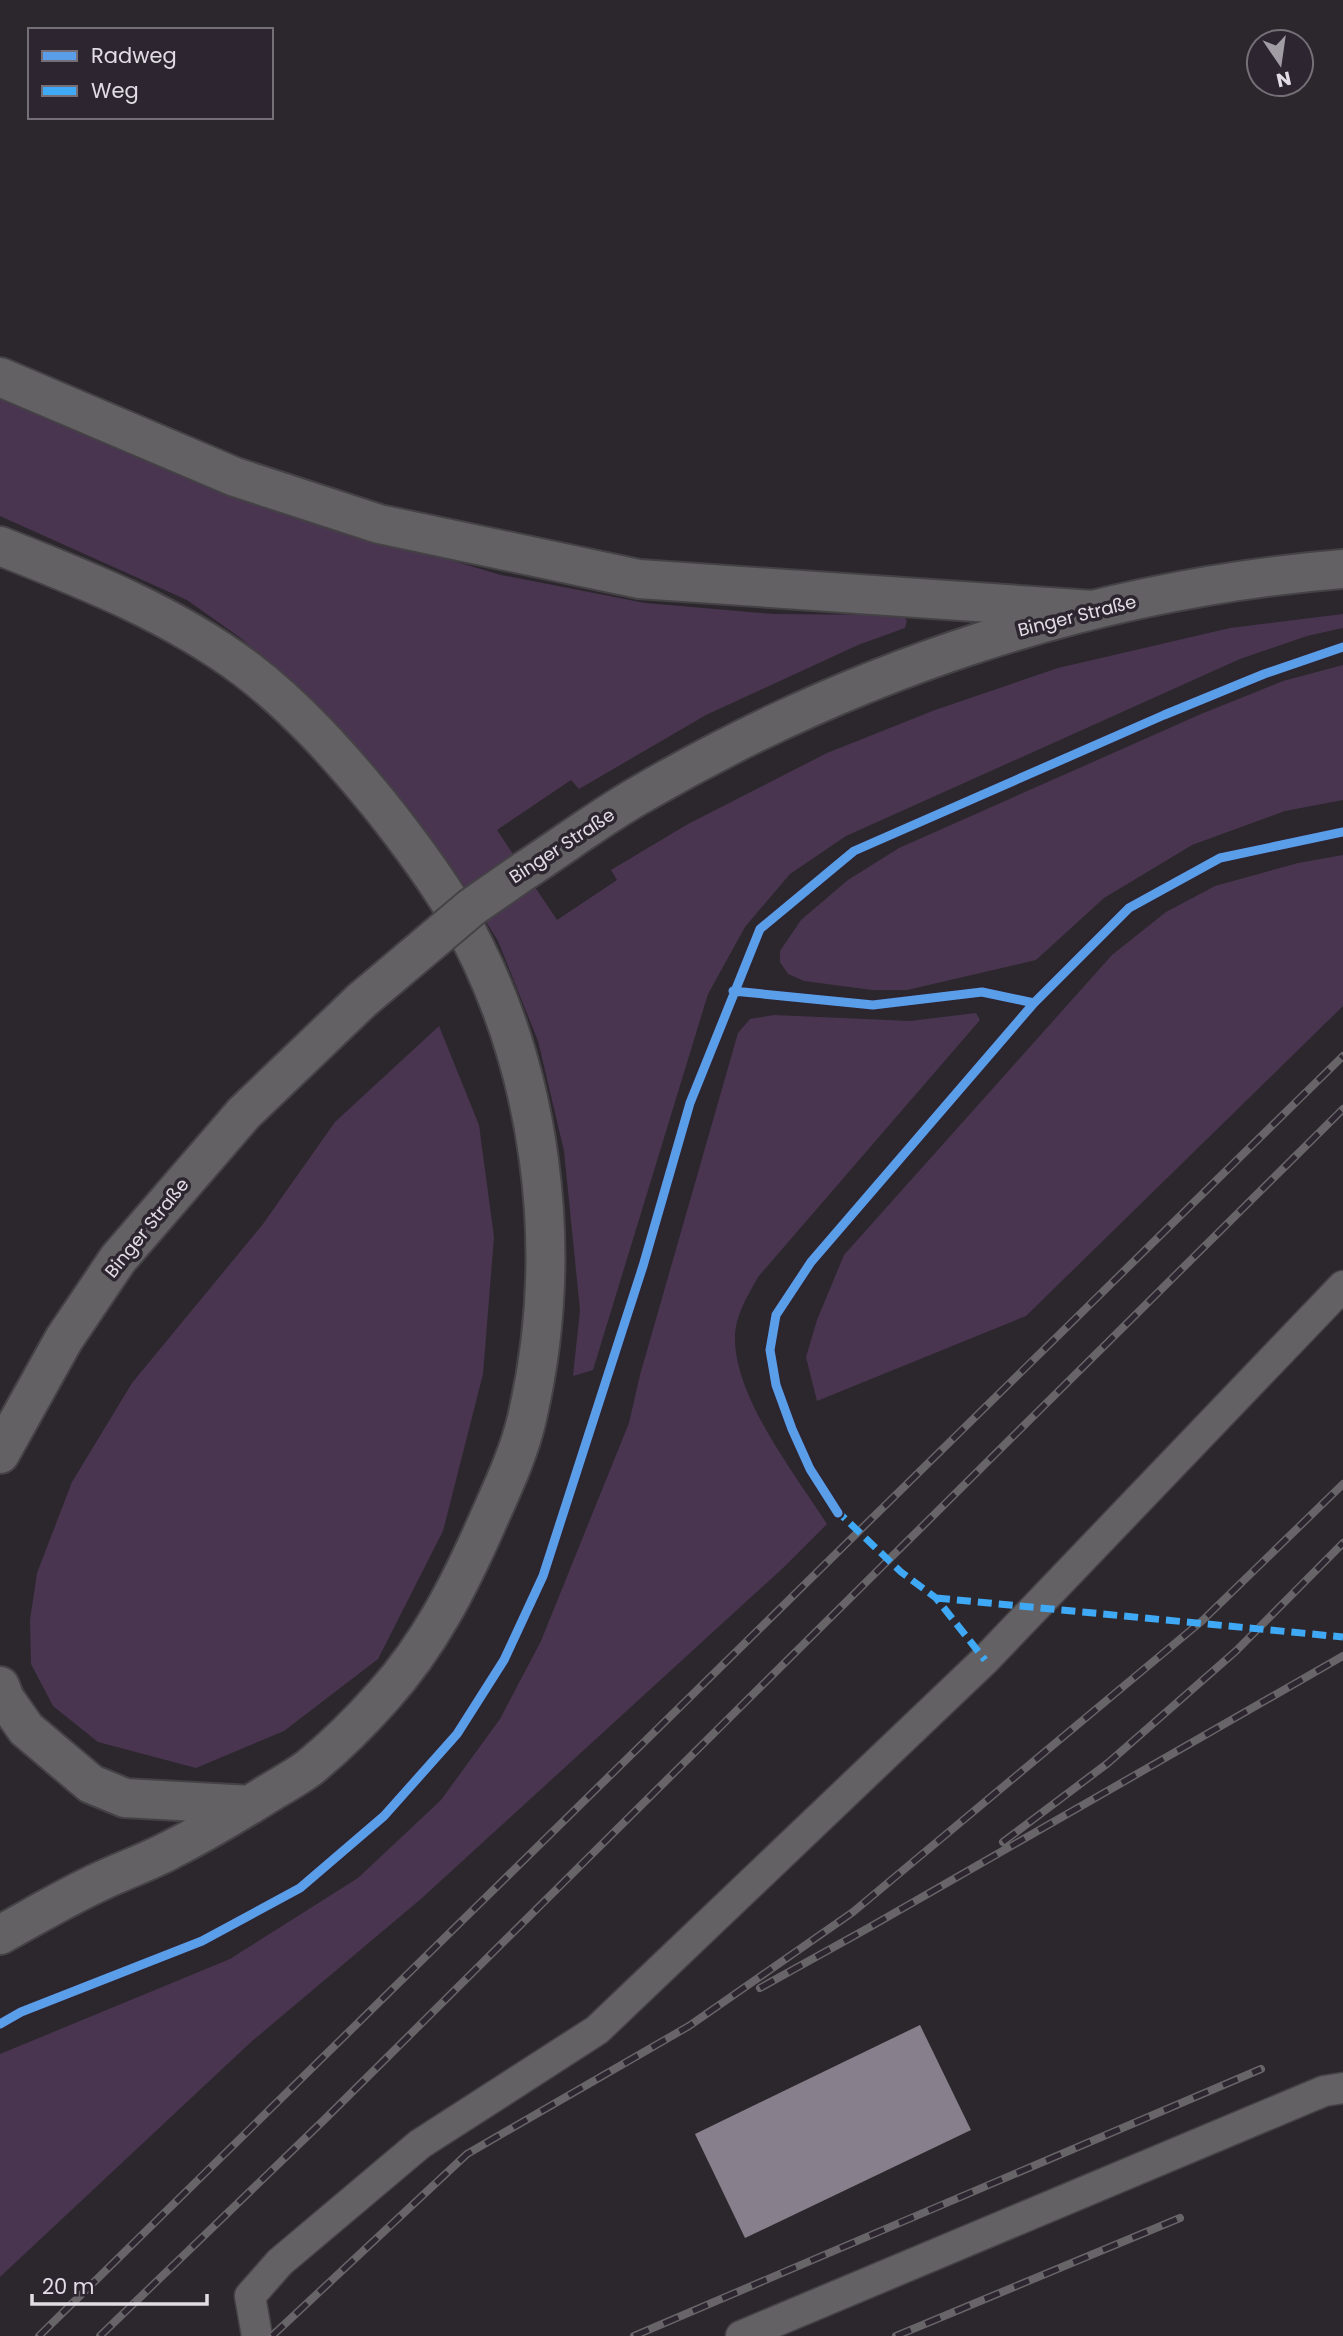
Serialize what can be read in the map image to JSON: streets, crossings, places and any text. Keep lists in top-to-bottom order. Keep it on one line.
{"streets":{"main road":["Binger Straße"]},"legend":["Radweg","Weg"],"scale_bar":"20 m","north":"bottom"}
